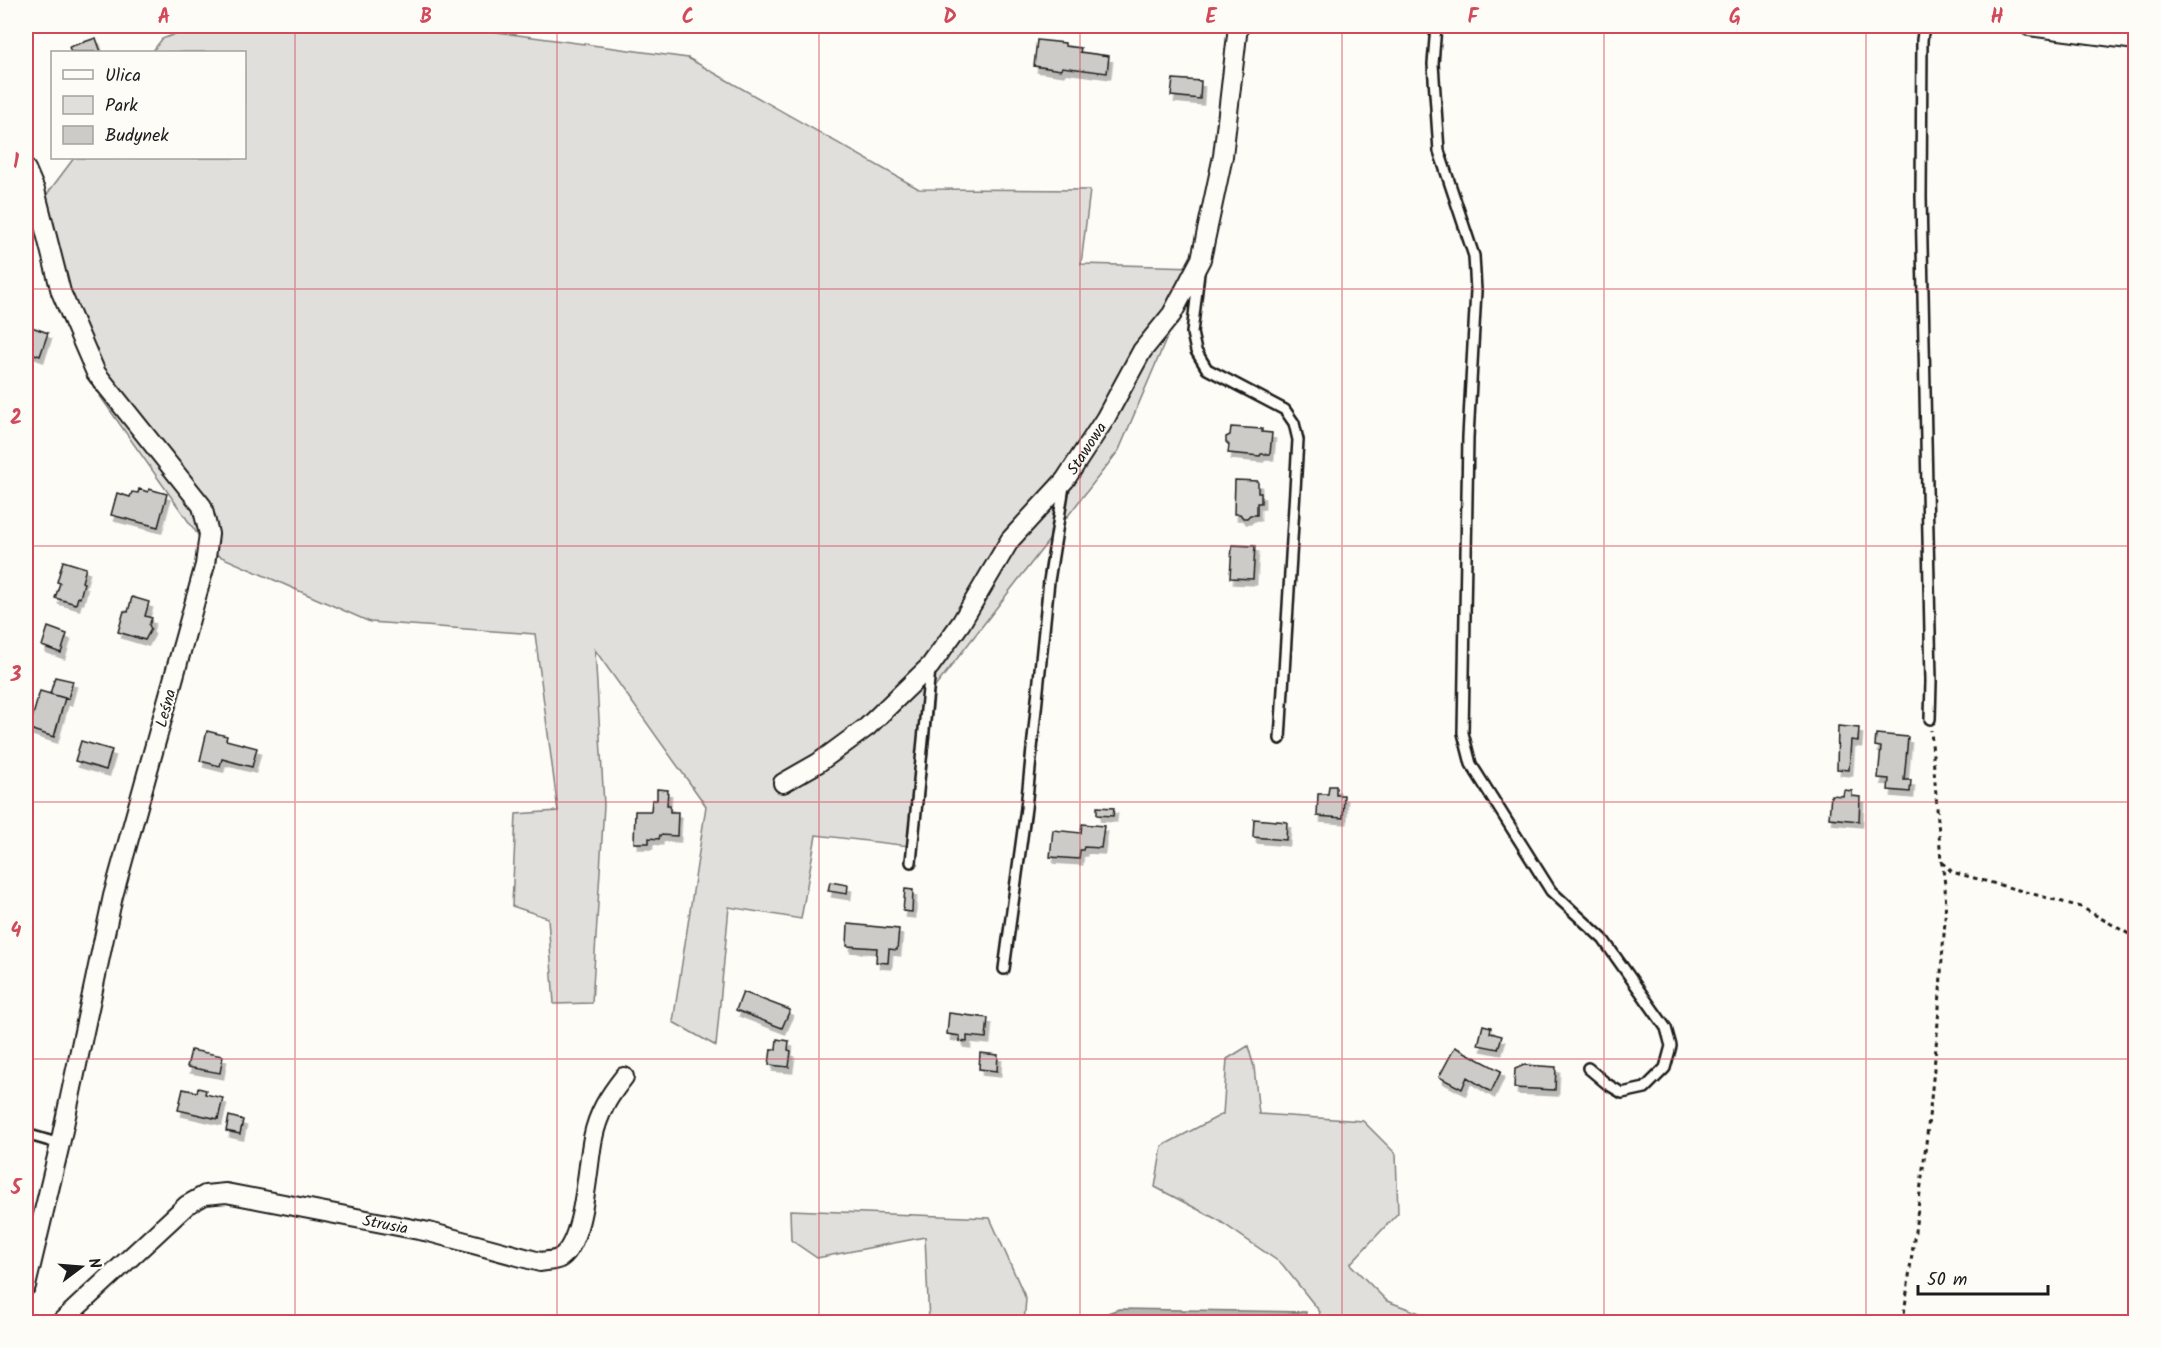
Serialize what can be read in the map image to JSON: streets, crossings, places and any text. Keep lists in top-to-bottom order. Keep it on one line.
{"streets":{"street":["Stawowa","Leśna","Strusia"]},"legend":["Ulica","Park","Budynek"],"scale_bar":"50 m","north":"right","grid":{"columns":["A","B","C","D","E","F","G","H"],"rows":["1","2","3","4","5"]}}
